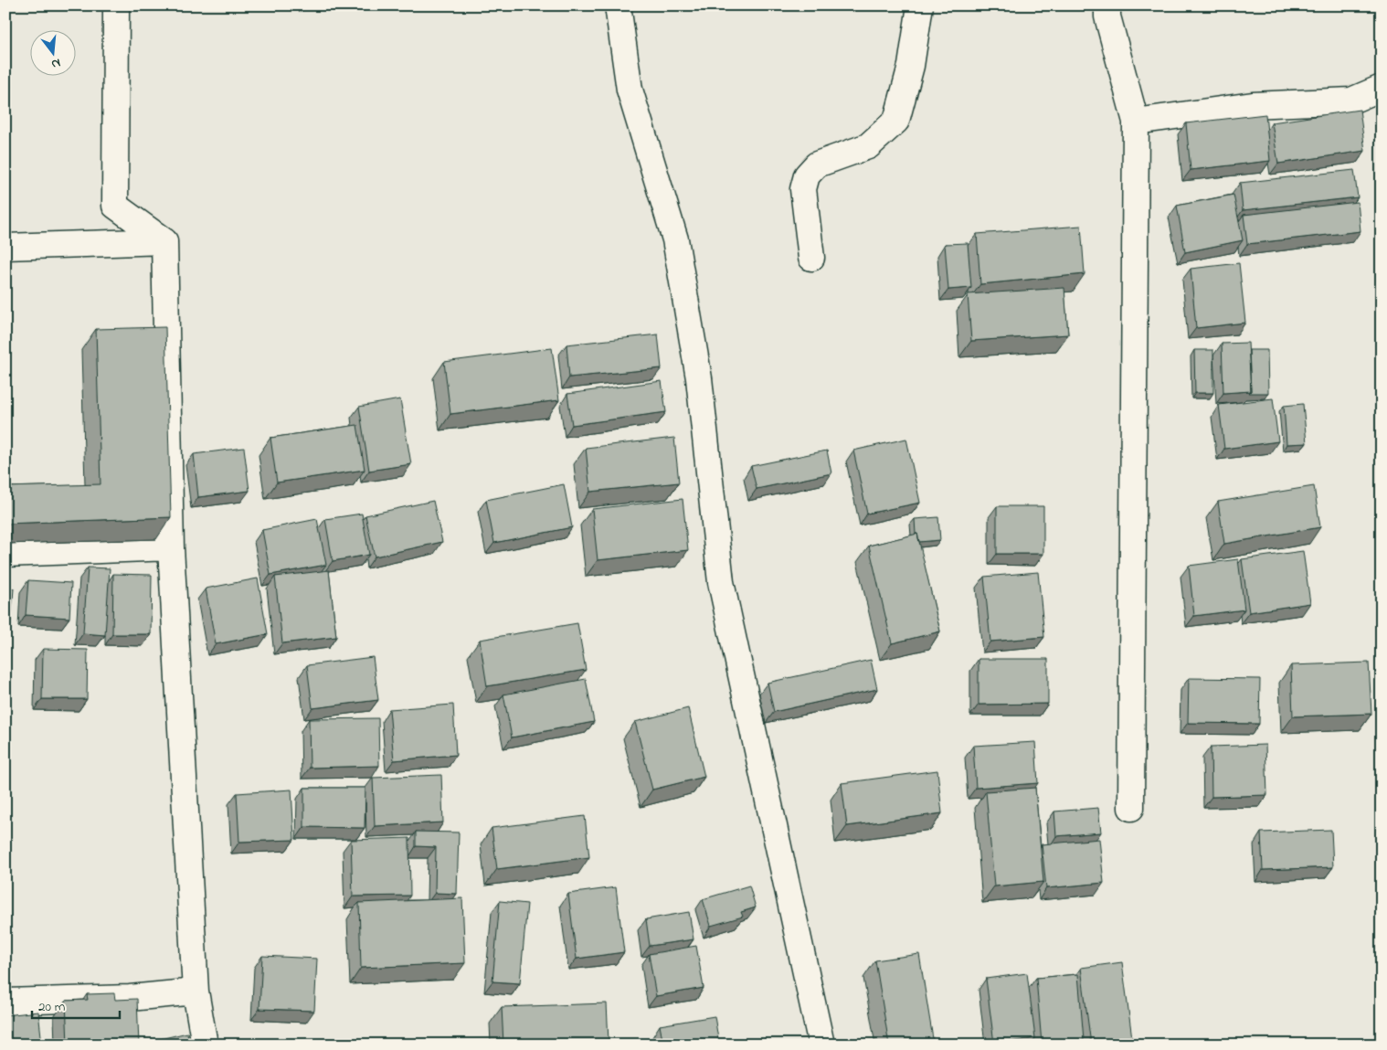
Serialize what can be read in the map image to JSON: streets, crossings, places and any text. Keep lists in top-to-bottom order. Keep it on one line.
{"scale_bar":"20 m","north":"bottom"}
